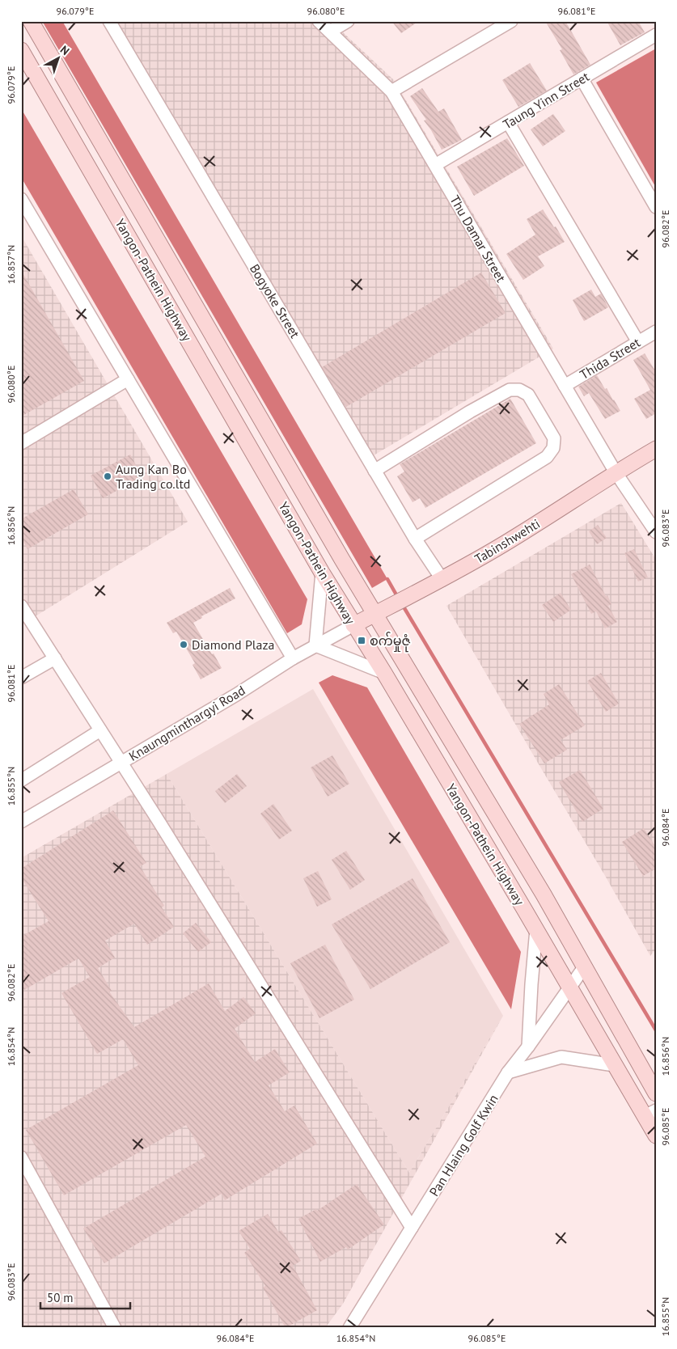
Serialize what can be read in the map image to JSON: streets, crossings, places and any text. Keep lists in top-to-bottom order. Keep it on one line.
{"streets":{"main road":["Yangon-Pathein Highway","Tabinshwehti"],"street":["Taung Yinn Street","Thu Damar Street","Bogyoke Street","Thida Street","Knaungminthargyi Road","Pan Hlaing Golf Kwin"]},"crossings":[["Taung Yinn Street","Thu Damar Street"],["Thu Damar Street","Thida Street"],["Thu Damar Street","Tabinshwehti"],["Yangon-Pathein Highway","Tabinshwehti"],["Yangon-Pathein Highway","Knaungminthargyi Road"],["Yangon-Pathein Highway","Pan Hlaing Golf Kwin"],["Bogyoke Street","Tabinshwehti"],["Tabinshwehti","Knaungminthargyi Road"]],"places":{"other":["Aung Kan Bo Trading co.ltd","Diamond Plaza"],"transit":["စက်မှုဇုံ"]},"scale_bar":"50 m","north":"top right","coordinates":["96.079°E","96.080°E","96.081°E","96.082°E","16.857°N","16.856°N","96.083°E","16.855°N","96.084°E","16.854°N","96.085°E"]}
